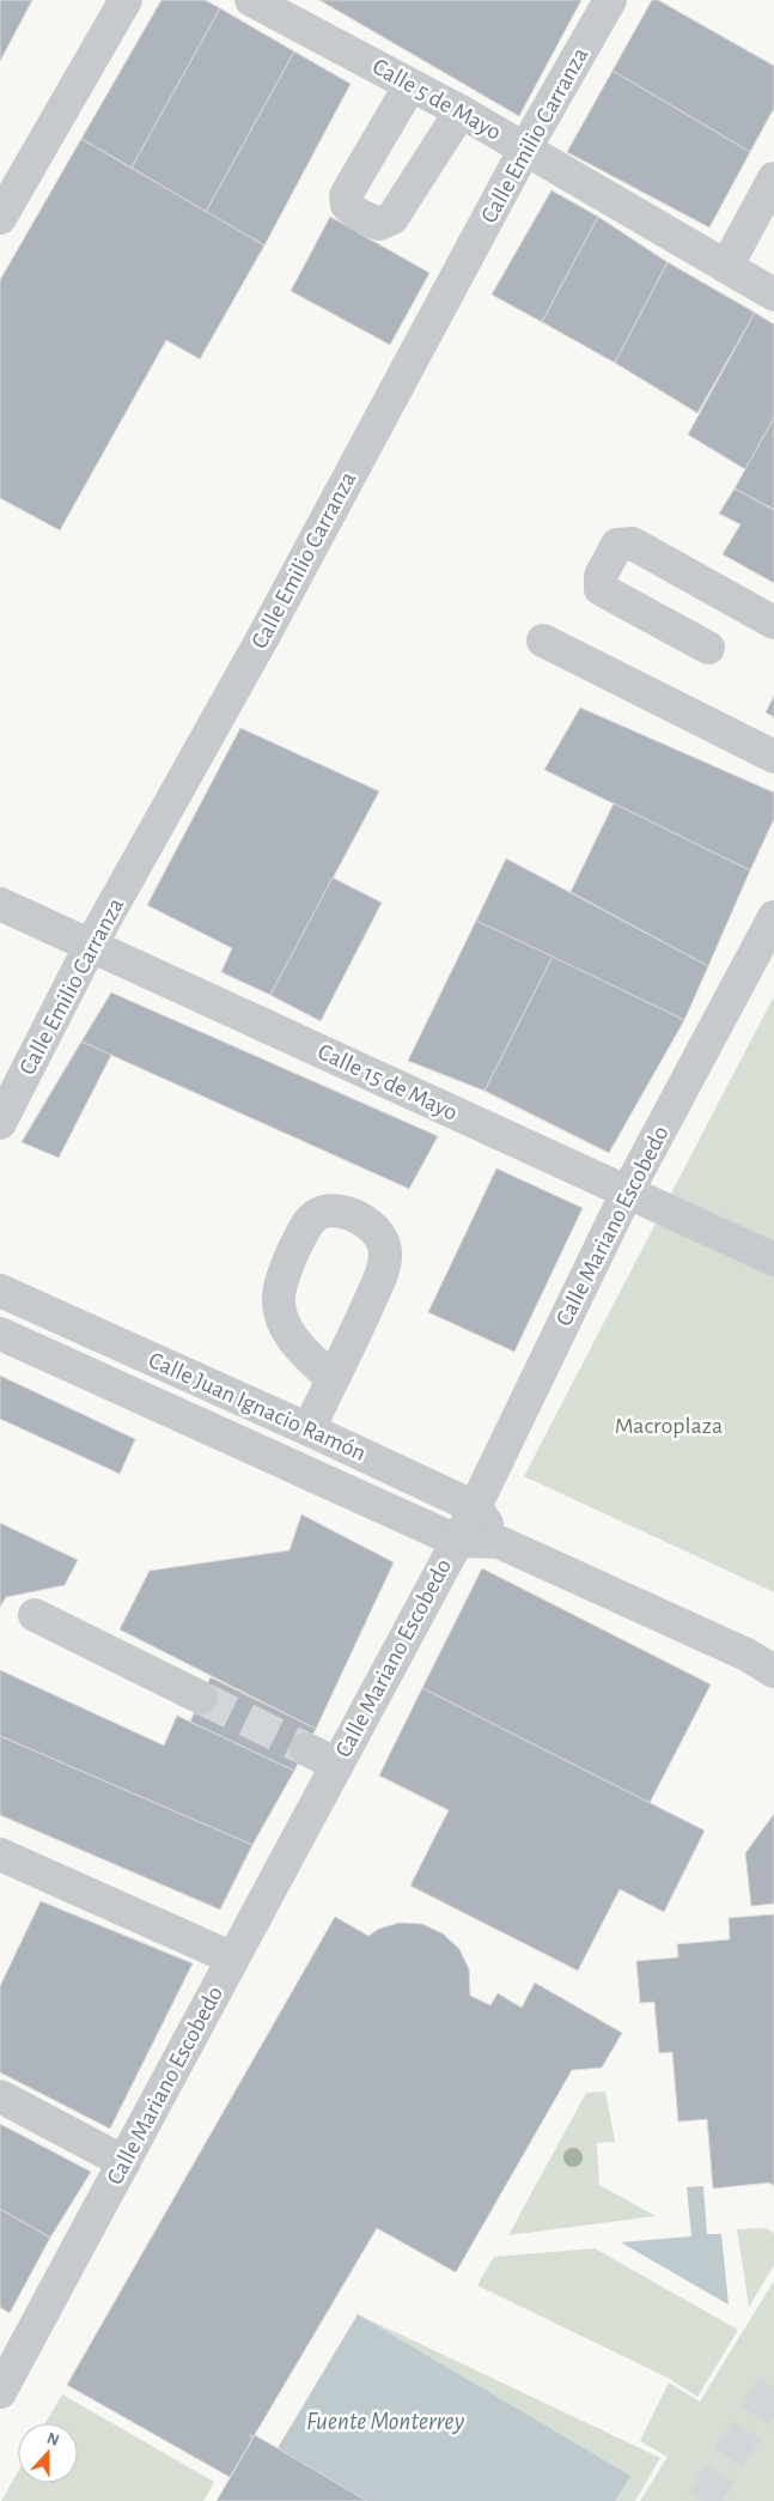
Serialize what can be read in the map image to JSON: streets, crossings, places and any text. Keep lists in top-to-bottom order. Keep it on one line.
{"streets":{"street":["Calle 5 de Mayo","Calle Emilio Carranza","Calle 15 de Mayo","Calle Mariano Escobedo","Calle Juan Ignacio Ramón"]},"crossings":[["Calle 5 de Mayo","Calle Emilio Carranza"],["Calle Emilio Carranza","Calle 15 de Mayo"],["Calle 15 de Mayo","Calle Mariano Escobedo"],["Calle Mariano Escobedo","Calle Juan Ignacio Ramón"]],"water":["Fuente Monterrey"],"parks":["Macroplaza"],"north":"top"}
